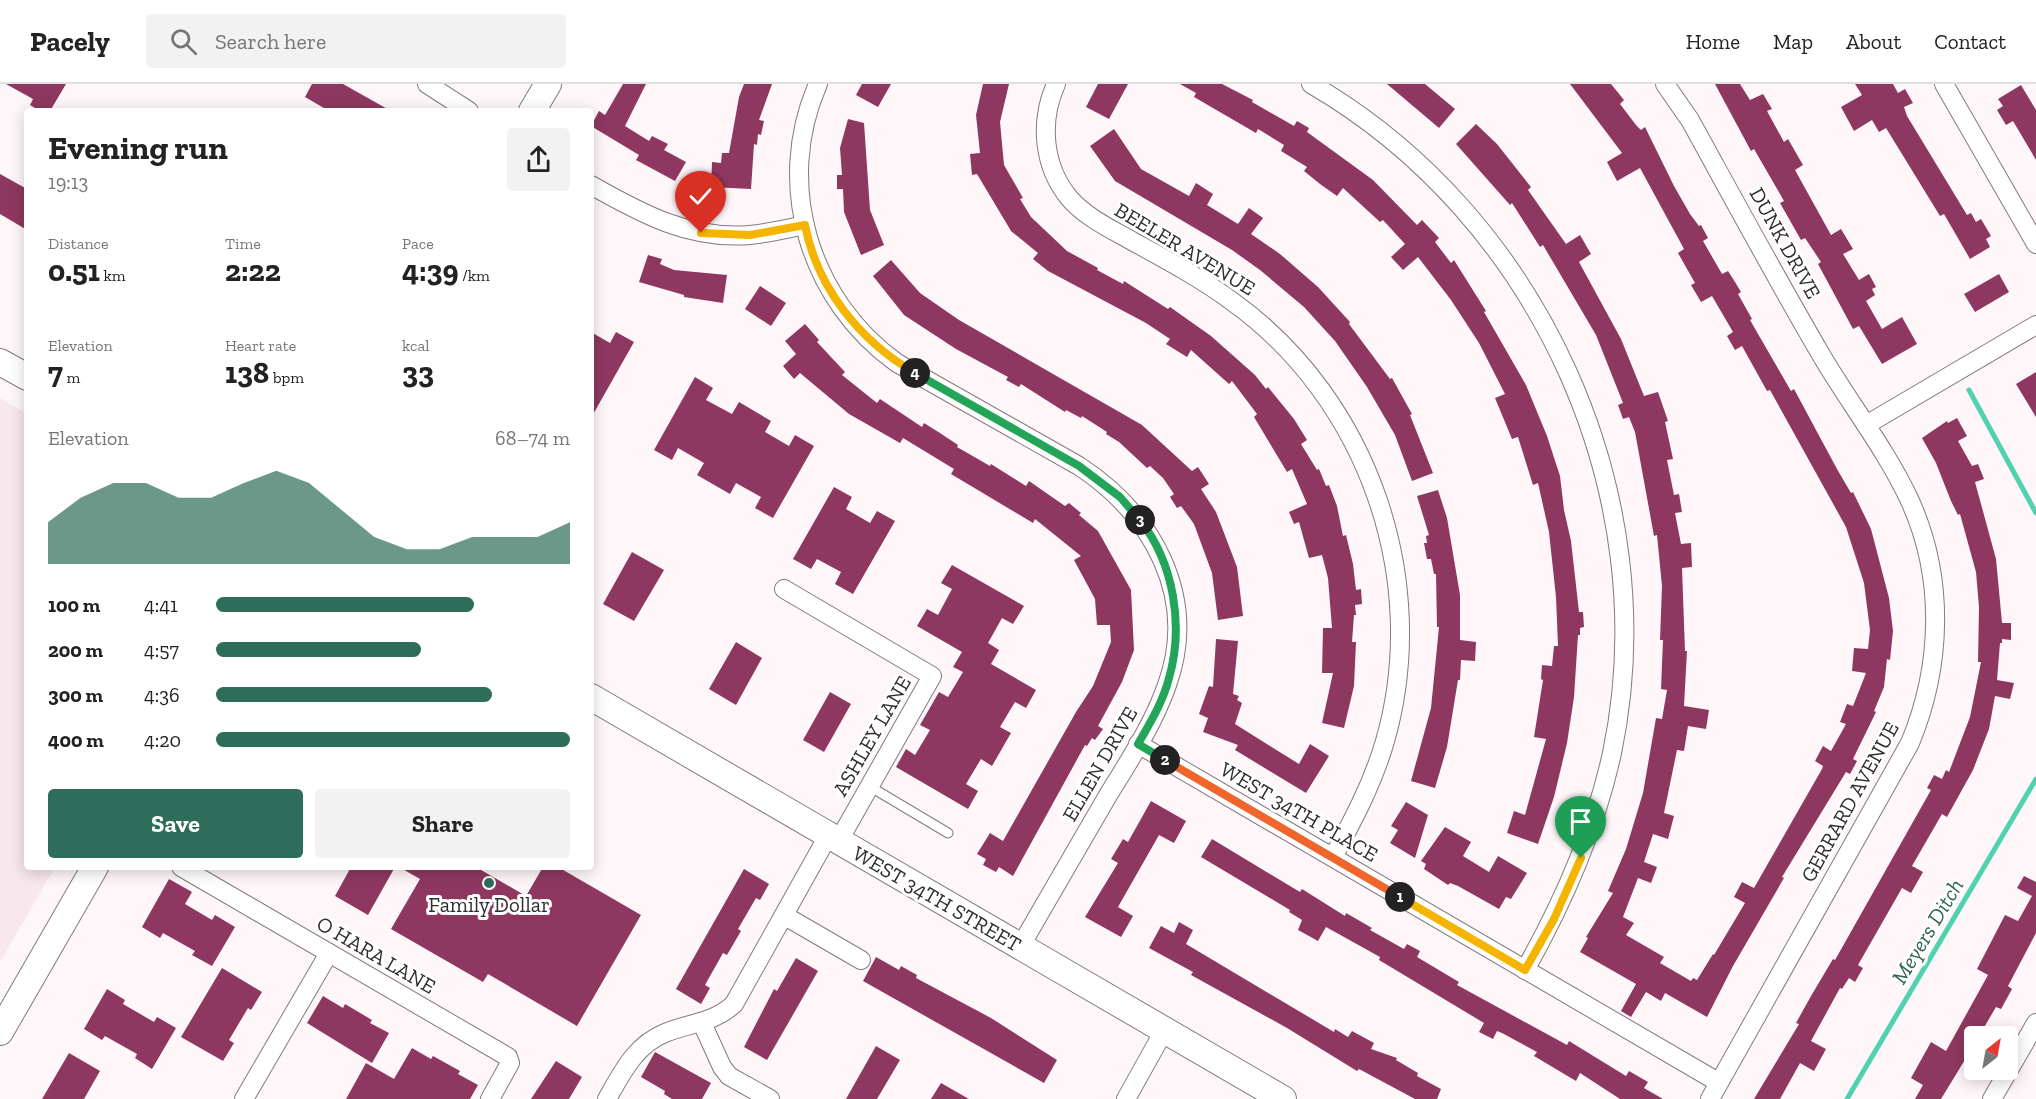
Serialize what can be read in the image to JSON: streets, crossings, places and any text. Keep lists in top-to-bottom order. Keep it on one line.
{"streets":{"street":["DUNK DRIVE","BEELER AVENUE","ASHLEY LANE","ELLEN DRIVE","GERRARD AVENUE","WEST 34TH PLACE","WEST 34TH STREET","O HARA LANE"]},"crossings":[["DUNK DRIVE","GERRARD AVENUE"],["BEELER AVENUE","WEST 34TH PLACE"],["ASHLEY LANE","WEST 34TH STREET"],["ELLEN DRIVE","WEST 34TH PLACE"],["ELLEN DRIVE","WEST 34TH STREET"],["GERRARD AVENUE","WEST 34TH PLACE"]],"water":["Meyers Ditch"],"places":["Family Dollar"],"north":"top right","page":{"header":"Pacely","search":"Search here","nav":["Home","Map","About","Contact"],"heading":["Evening run","19:13"],"stats":[["Distance","0.51 km"],["Time","2:22"],["Pace","4:39 /km"],["Elevation","7 m"],["Heart rate","138 bpm"],["kcal","33"]],"pins":["4","3","2","1"],"chart":["Elevation","68–74 m"],"list":[{"name":"100 m","note":"4:41"},{"name":"200 m","note":"4:57"},{"name":"300 m","note":"4:36"},{"name":"400 m","note":"4:20"}],"buttons":["Save","Share"]}}
